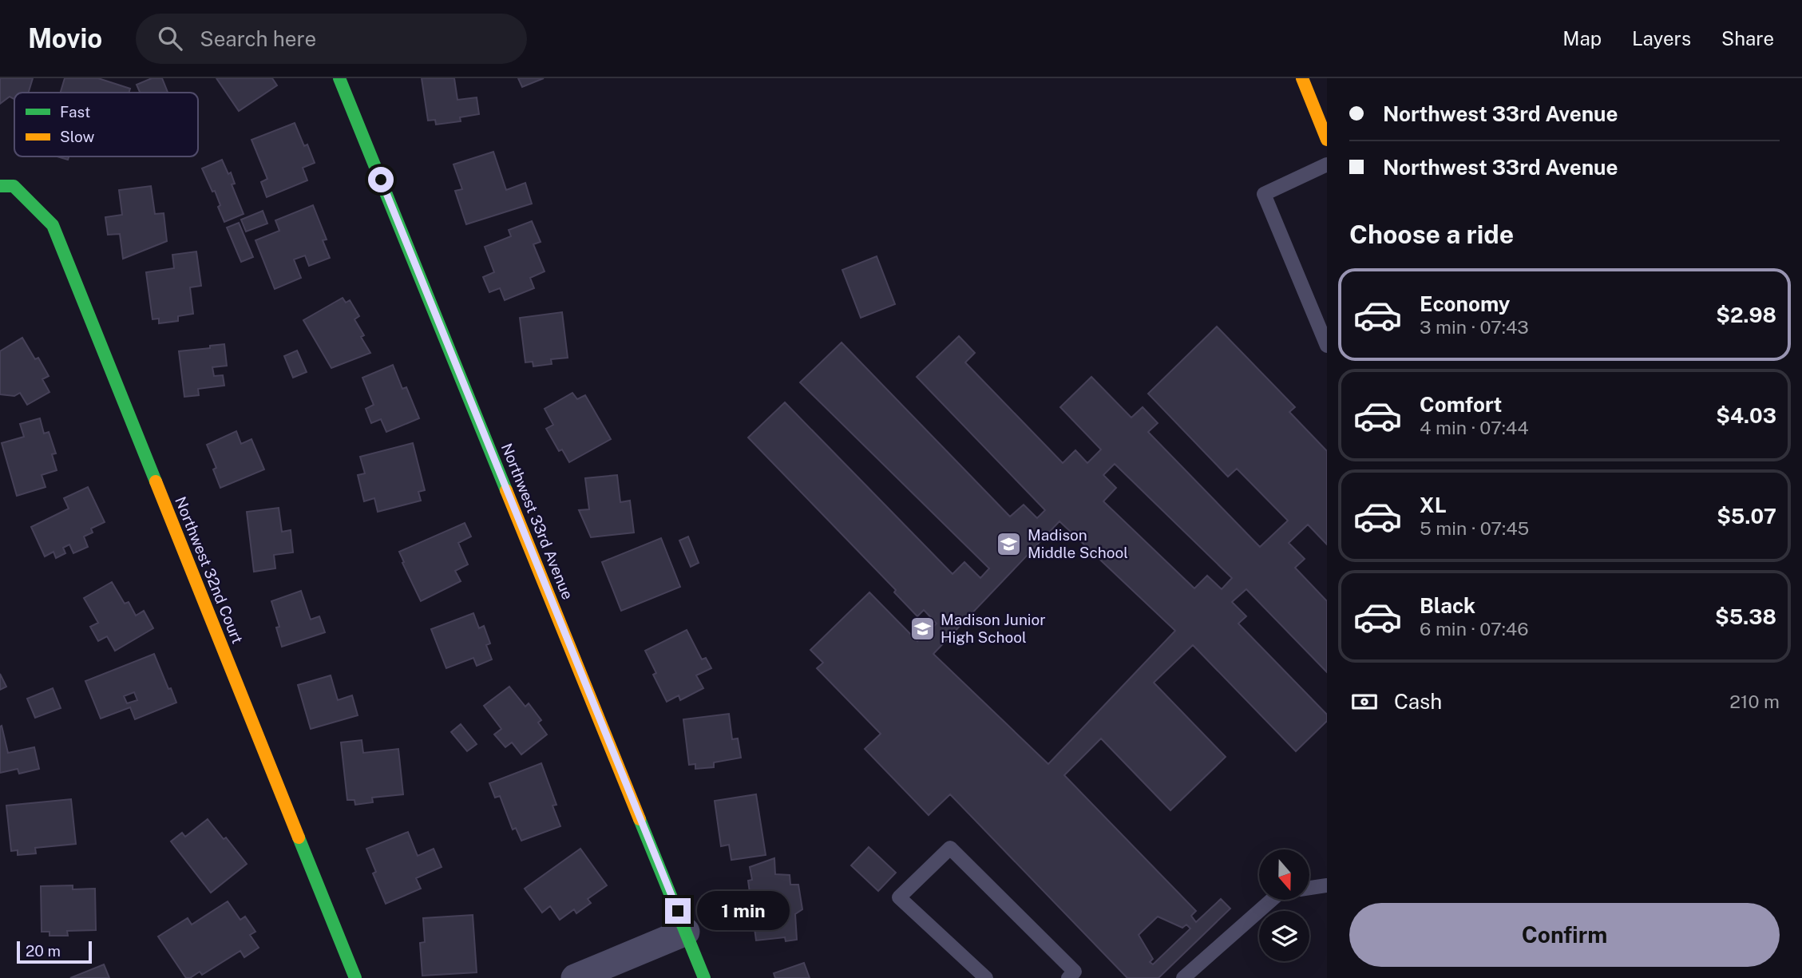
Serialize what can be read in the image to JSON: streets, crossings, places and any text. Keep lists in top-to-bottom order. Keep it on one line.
{"streets":{"street":["Northwest 33rd Avenue","Northwest 32nd Court"]},"places":{"school or university":["Madison Middle School","Madison Junior High School"]},"legend":["Fast","Slow"],"scale_bar":"20 m","north":"bottom","page":{"header":"Movio","search":"Search here","nav":["Map","Layers","Share"],"banner":["Northwest 33rd Avenue","Northwest 33rd Avenue"],"heading":"Choose a ride","list":[{"name":"Economy","note":"3 min · 07:43","value":"$2.98"},{"name":"Comfort","note":"4 min · 07:44","value":"$4.03"},{"name":"XL","note":"5 min · 07:45","value":"$5.07"},{"name":"Black","note":"6 min · 07:46","value":"$5.38"}],"pay":["Cash","210 m"],"bubble":"1 min","buttons":"Confirm","scale":"20 m"}}
